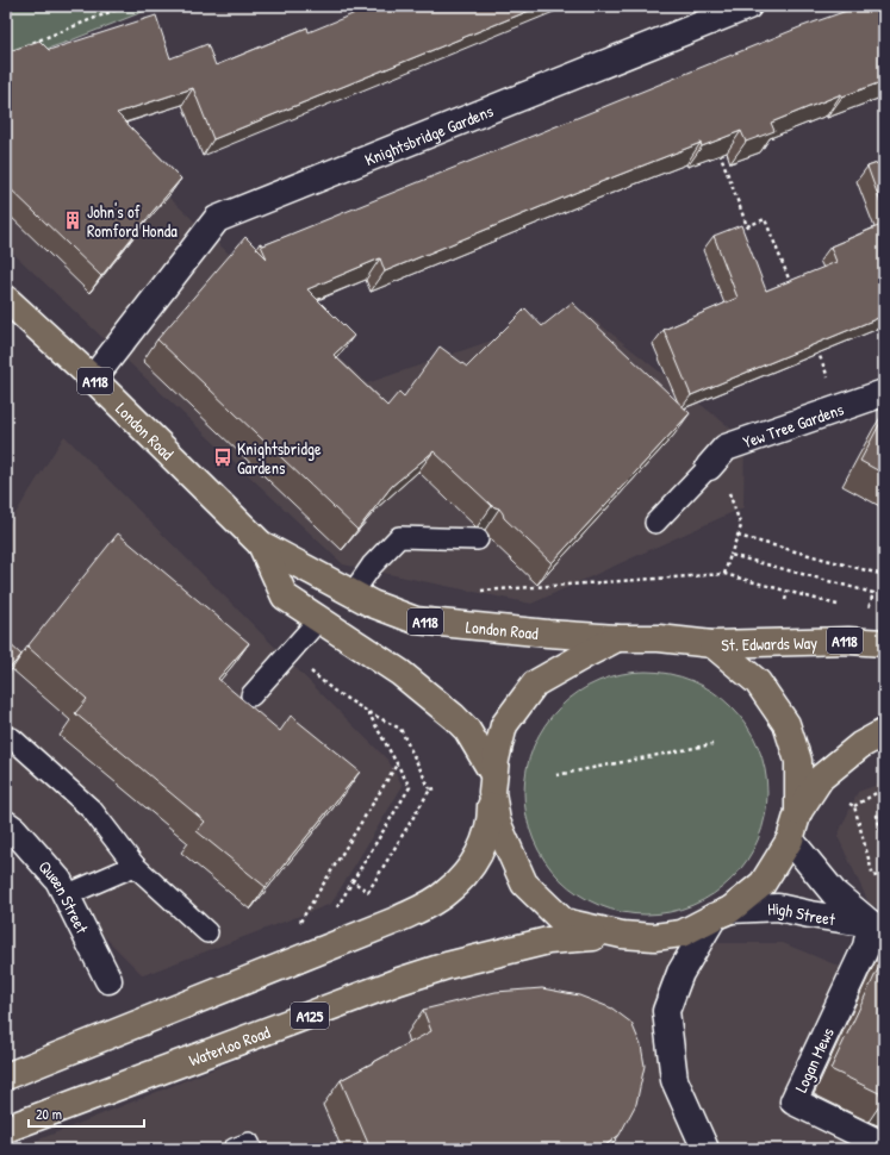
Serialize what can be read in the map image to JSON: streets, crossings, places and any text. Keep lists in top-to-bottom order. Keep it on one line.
{"streets":{"main road":["A118","London Road","St. Edwards Way","A125","Waterloo Road"],"street":["Knightsbridge Gardens","Yew Tree Gardens","Queen Street","High Street","Logan Mews"]},"crossings":[["Knightsbridge Gardens","London Road"],["London Road","St. Edwards Way"],["High Street","Logan Mews"]],"places":{"building":["John's of Romford Honda"],"bus stop":["Knightsbridge Gardens"]},"scale_bar":"20 m"}
